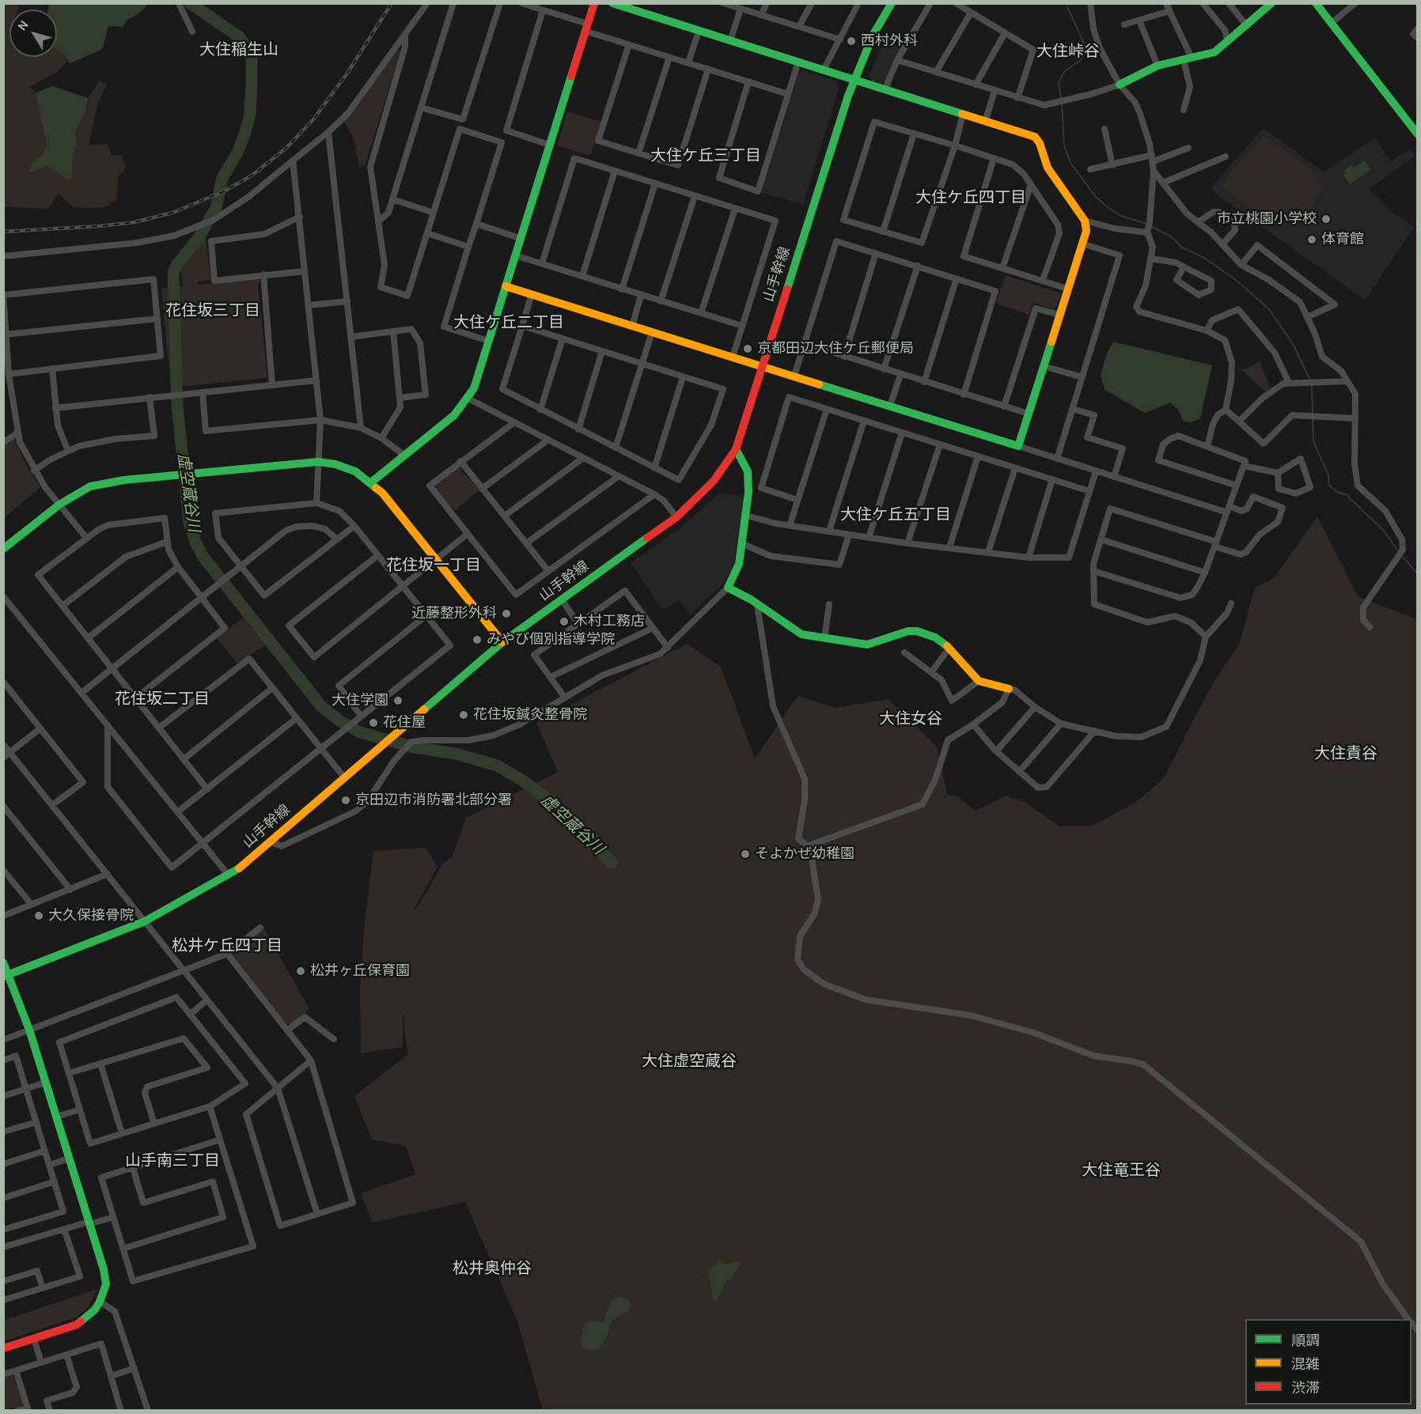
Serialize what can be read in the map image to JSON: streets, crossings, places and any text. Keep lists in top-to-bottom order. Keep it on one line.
{"streets":{"street":["山手幹線"]},"districts":["大住稲生山","大住峠谷","大住ケ丘三丁目","大住ケ丘四丁目","花住坂三丁目","大住ケ丘二丁目","大住ケ丘五丁目","花住坂一丁目","花住坂二丁目","大住女谷","大住責谷","松井ケ丘四丁目","大住虚空蔵谷","山手南三丁目","大住竜王谷","松井奥仲谷"],"water":["虚空蔵谷川"],"places":["西村外科","市立桃園小学校","体育館","京都田辺大住ケ丘郵便局","近藤整形外科","木村工務店","みやび個別指導学院","大住学園","花住坂鍼灸整骨院","花住屋","京田辺市消防署北部分署","そよかぜ幼稚園","大久保接骨院","松井ヶ丘保育園"],"legend":["順調","混雑","渋滞"],"north":"top left"}
